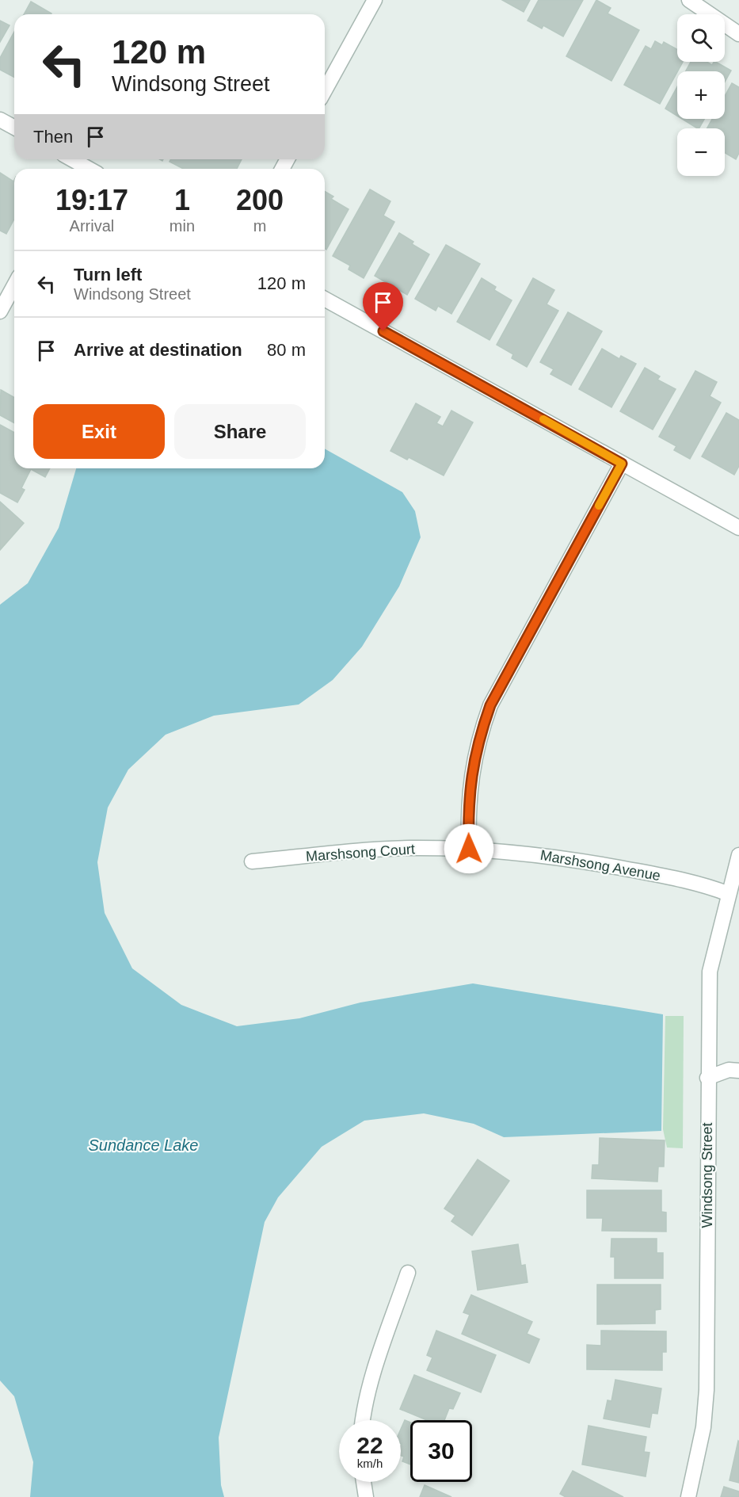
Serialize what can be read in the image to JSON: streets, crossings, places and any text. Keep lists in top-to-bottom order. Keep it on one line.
{"streets":{"street":["Marshsong Court","Marshsong Avenue","Windsong Street"]},"crossings":[["Marshsong Court","Marshsong Avenue"],["Marshsong Avenue","Windsong Street"]],"water":["Sundance Lake"],"page":{"map_buttons":["+","−"],"turn":["120 m","Windsong Street"],"then":"Then","eta":["19:17","Arrival","1","min","200","m"],"list":[{"name":"Turn left","note":"Windsong Street","value":"120 m"},{"name":"Arrive at destination","value":"80 m"}],"buttons":["Exit","Share"],"speed":"22 km/h","limit":"30"}}
